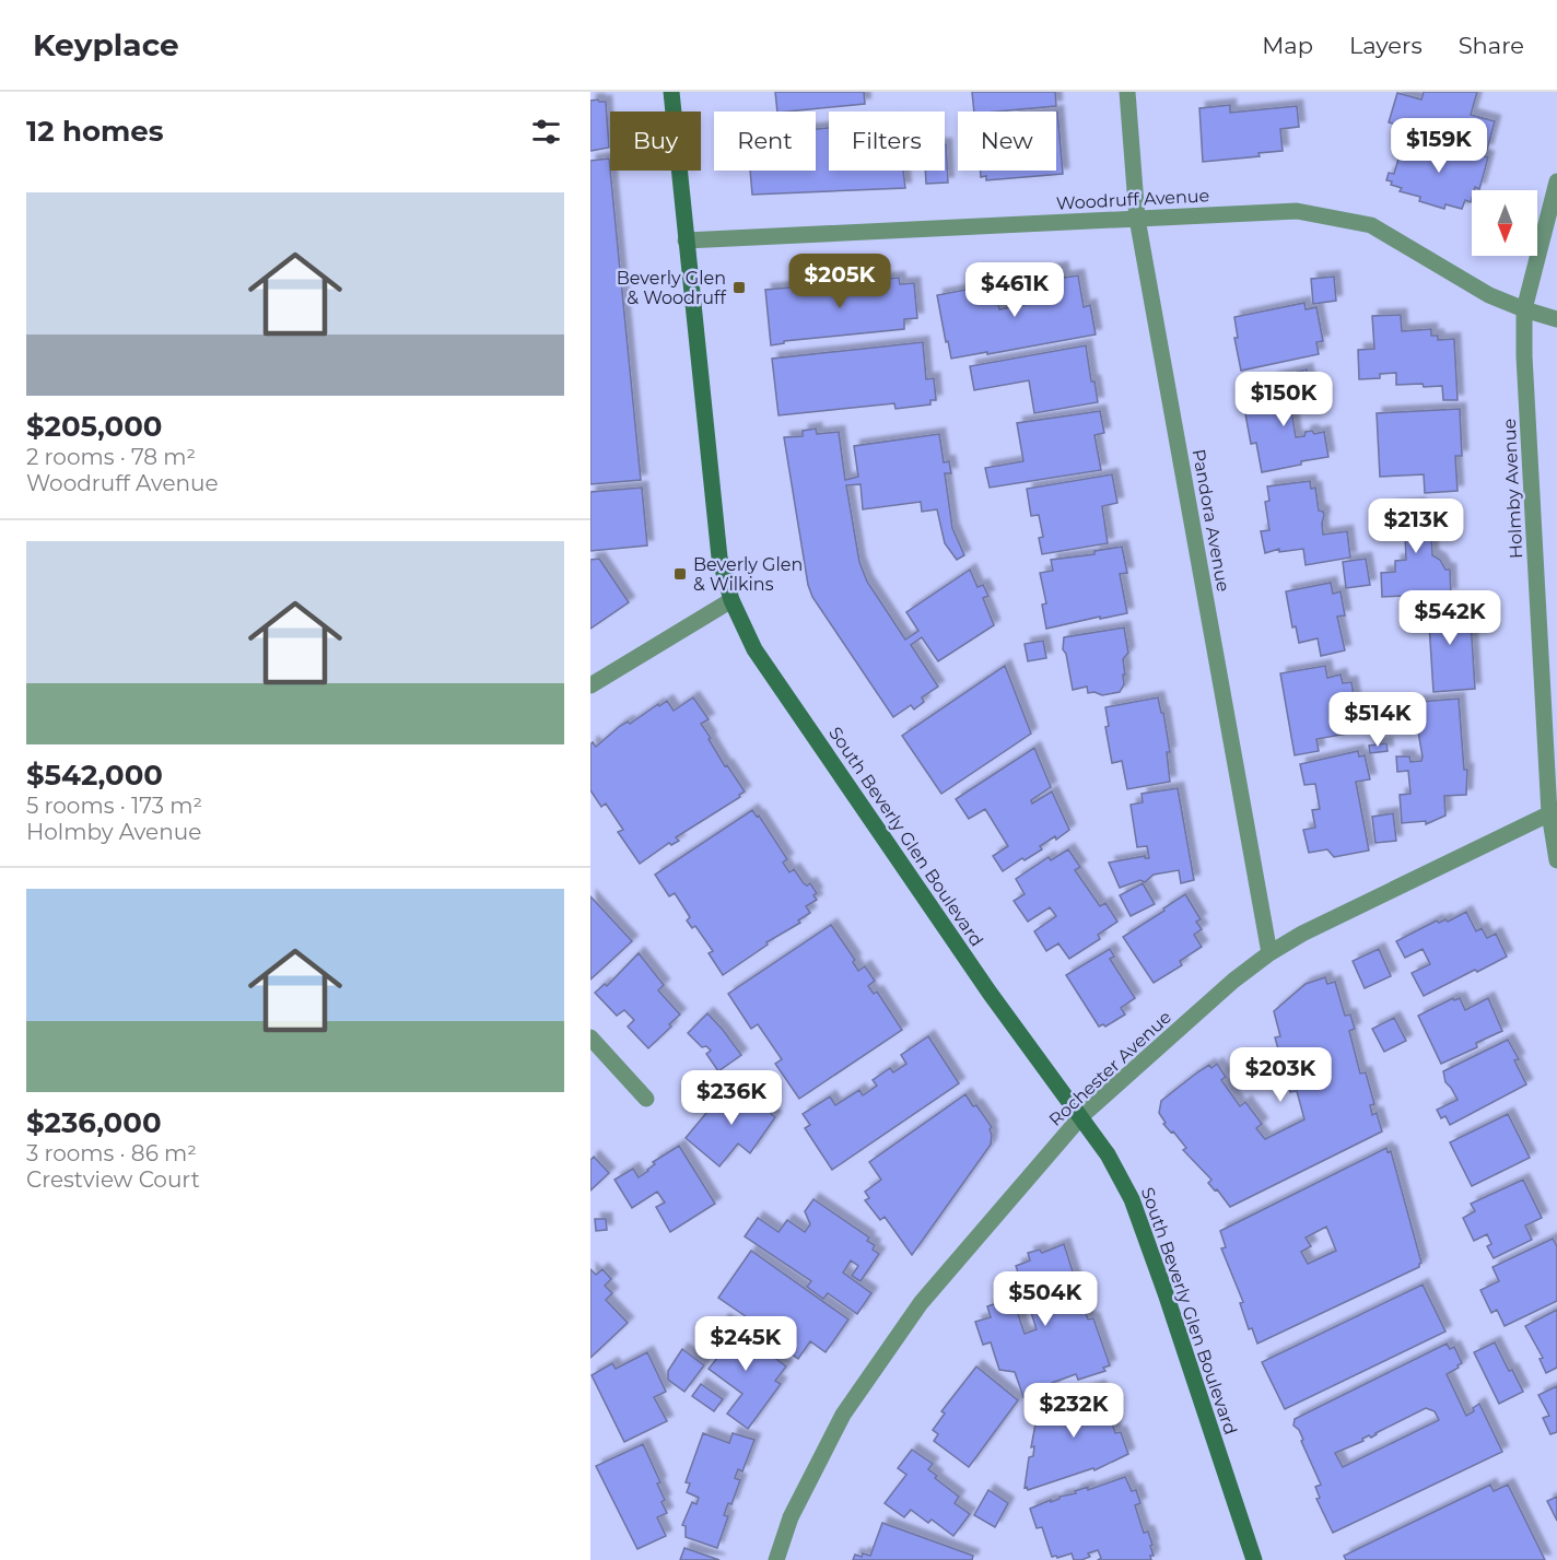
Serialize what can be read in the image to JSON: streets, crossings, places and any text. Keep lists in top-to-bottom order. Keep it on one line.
{"streets":{"main road":["South Beverly Glen Boulevard"],"street":["Woodruff Avenue","Holmby Avenue","Pandora Avenue","Rochester Avenue"]},"crossings":[["Woodruff Avenue","Holmby Avenue"],["Woodruff Avenue","Pandora Avenue"],["Woodruff Avenue","South Beverly Glen Boulevard"],["Holmby Avenue","Rochester Avenue"],["Pandora Avenue","Rochester Avenue"],["South Beverly Glen Boulevard","Rochester Avenue"]],"places":{"transit":["Beverly Glen & Woodruff","Beverly Glen & Wilkins"]},"north":"bottom","page":{"header":"Keyplace","nav":["Map","Layers","Share"],"heading":"12 homes","chip":["Buy","Rent","Filters","New"],"price":["$159K","$205K","$461K","$150K","$213K","$542K","$514K","$203K","$236K","$504K","$245K","$232K"],"list":[{"name":"$205,000","note":"2 rooms · 78 m² · Woodruff Avenue"},{"name":"$542,000","note":"5 rooms · 173 m² · Holmby Avenue"},{"name":"$236,000","note":"3 rooms · 86 m² · Crestview Court"}]}}
